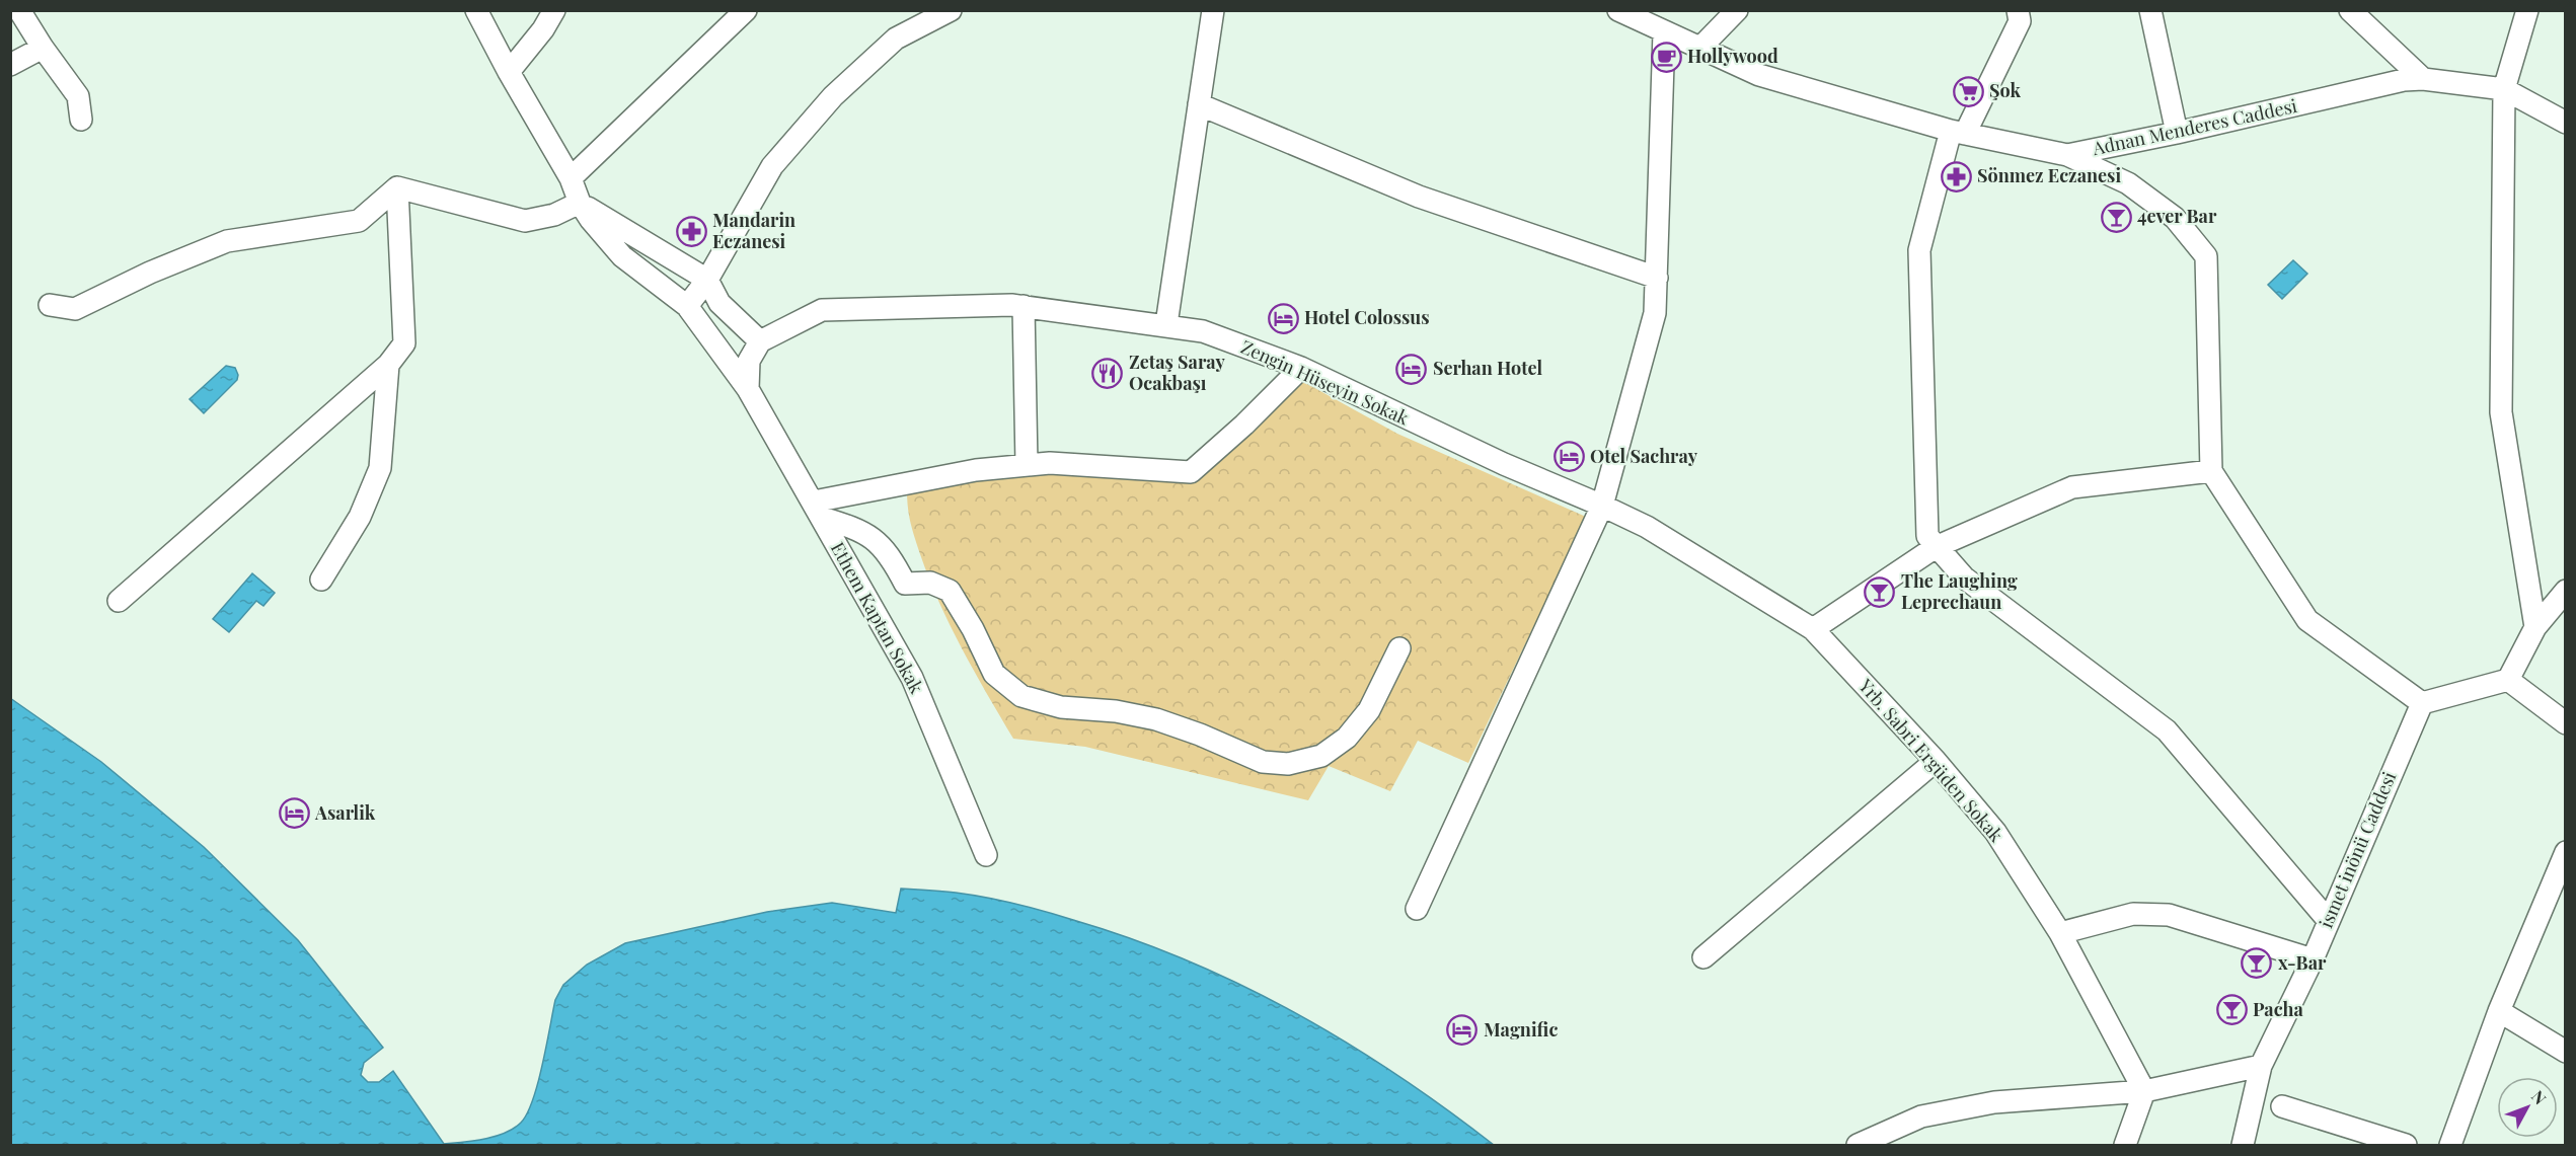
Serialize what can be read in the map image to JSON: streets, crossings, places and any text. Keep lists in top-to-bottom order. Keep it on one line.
{"streets":{"street":["Adnan Menderes Caddesi","Zengin Hüseyin Sokak","Ethem Kaptan Sokak","Yrb. Sabri Ergüden Sokak","ismet inönü Caddesi"]},"crossings":[["Zengin Hüseyin Sokak","Yrb. Sabri Ergüden Sokak"]],"places":{"cafe":["Hollywood"],"supermarket":["Şok"],"pharmacy":["Sönmez Eczanesi","Mandarin Eczanesi"],"bar":["4ever Bar","The Laughing Leprechaun","x-Bar","Pacha"],"hotel":["Hotel Colossus","Serhan Hotel","Otel Sachray","Asarlik","Magnific"],"restaurant":["Zetaş Saray Ocakbaşı"]},"north":"top right"}
